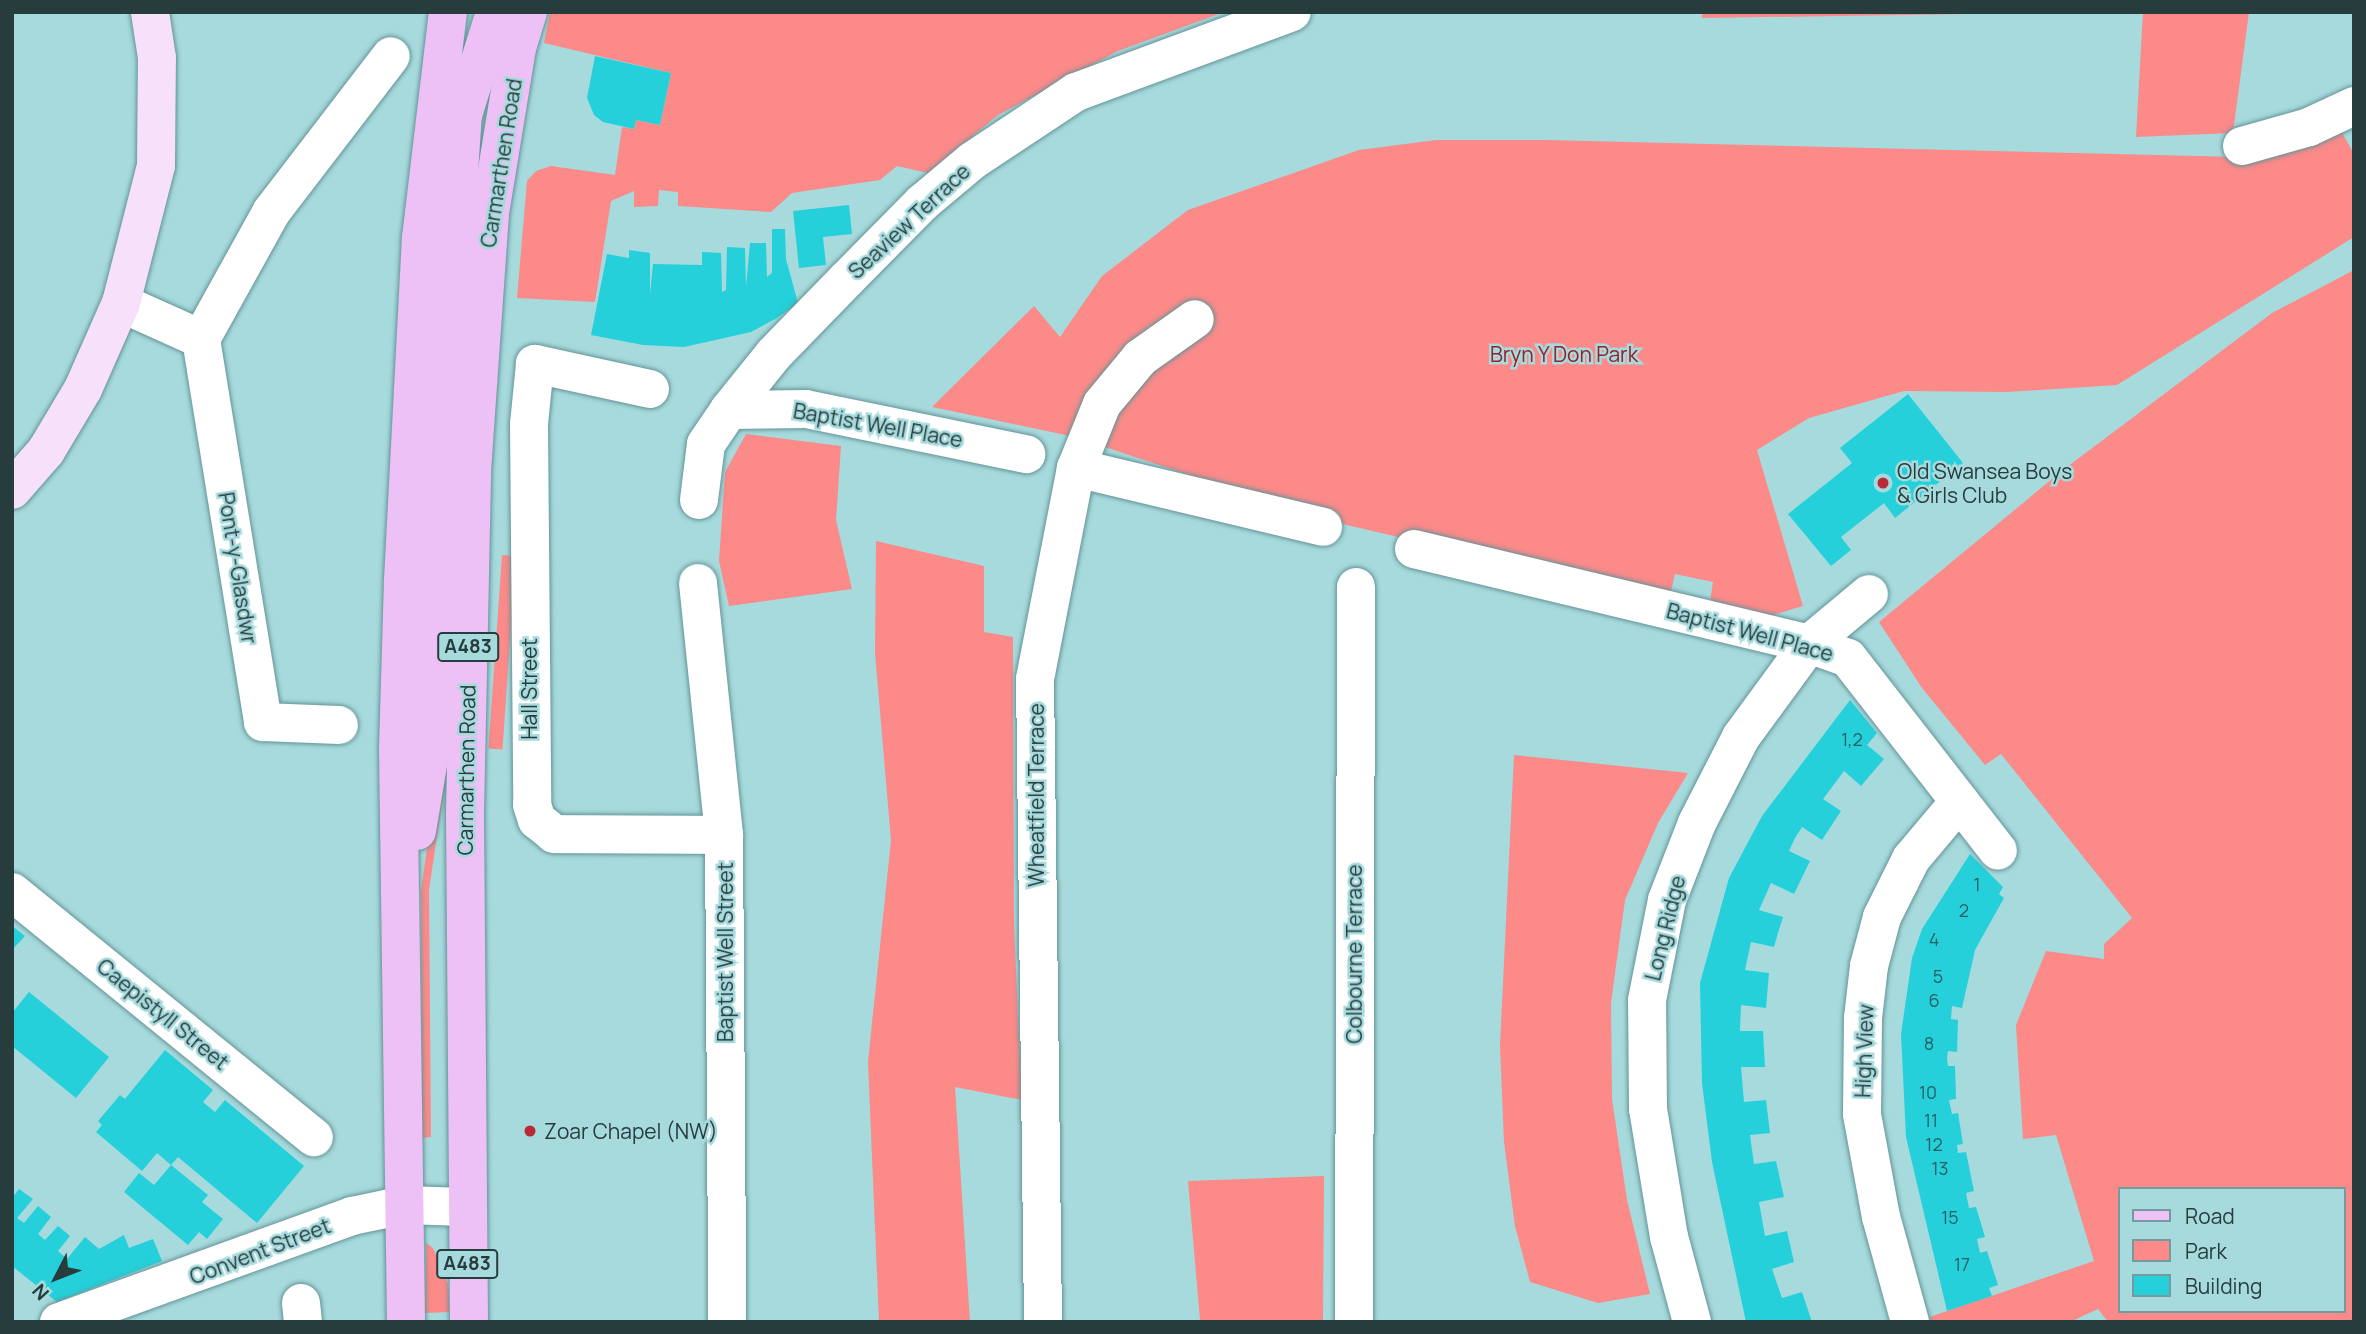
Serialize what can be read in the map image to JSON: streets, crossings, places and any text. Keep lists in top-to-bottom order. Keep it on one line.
{"streets":{"main road":["Carmarthen Road","A483"],"street":["Seaview Terrace","Baptist Well Place","Pont-y-Glasdwr","Hall Street","Wheatfield Terrace","Long Ridge","Baptist Well Street","Colbourne Terrace","Caepistyll Street","High View","Convent Street"]},"crossings":[["Carmarthen Road","Convent Street"],["Seaview Terrace","Baptist Well Place"],["Baptist Well Place","Long Ridge"],["Baptist Well Place","High View"],["A483","Convent Street"],["Hall Street","Baptist Well Street"]],"parks":["Bryn Y Don Park"],"places":["Old Swansea Boys & Girls Club","Zoar Chapel (NW)"],"house_numbers":["1,2","1","2","4","5","6","8","10","11","12","13","15","17"],"legend":["Road","Park","Building"],"north":"bottom left"}
